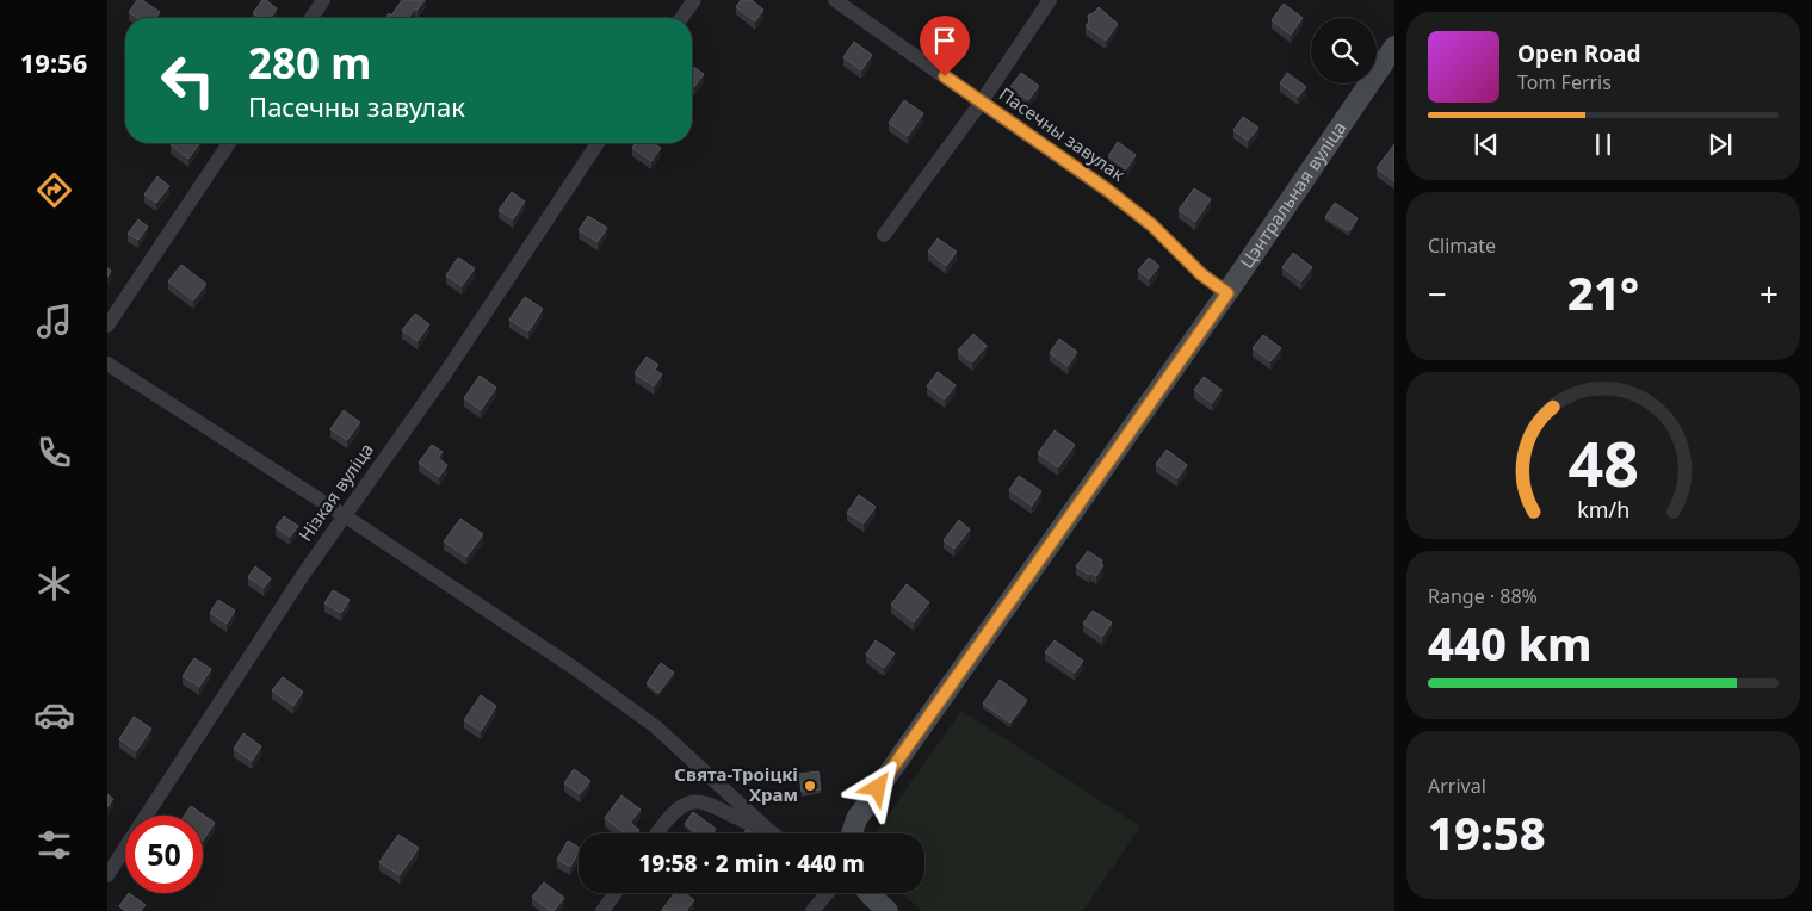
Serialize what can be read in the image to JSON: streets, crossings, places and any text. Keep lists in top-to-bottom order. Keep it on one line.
{"streets":{"main road":["Цэнтральная вуліца"],"street":["Пасечны завулак","Нізкая вуліца"]},"crossings":[["Пасечны завулак","Цэнтральная вуліца"]],"places":["Свята-Троіцкі Храм"],"page":{"tabs":"19:56","turn":["280 m","Пасечны завулак"],"song":["Open Road","Tom Ferris"],"tile":["Climate",["Range · 88%","440 km"],["Arrival","19:58"]],"heat":["−","21°","+"],"limit":"50","trip":"19:58 · 2 min · 440 m","gauge":["48","km/h"]}}
